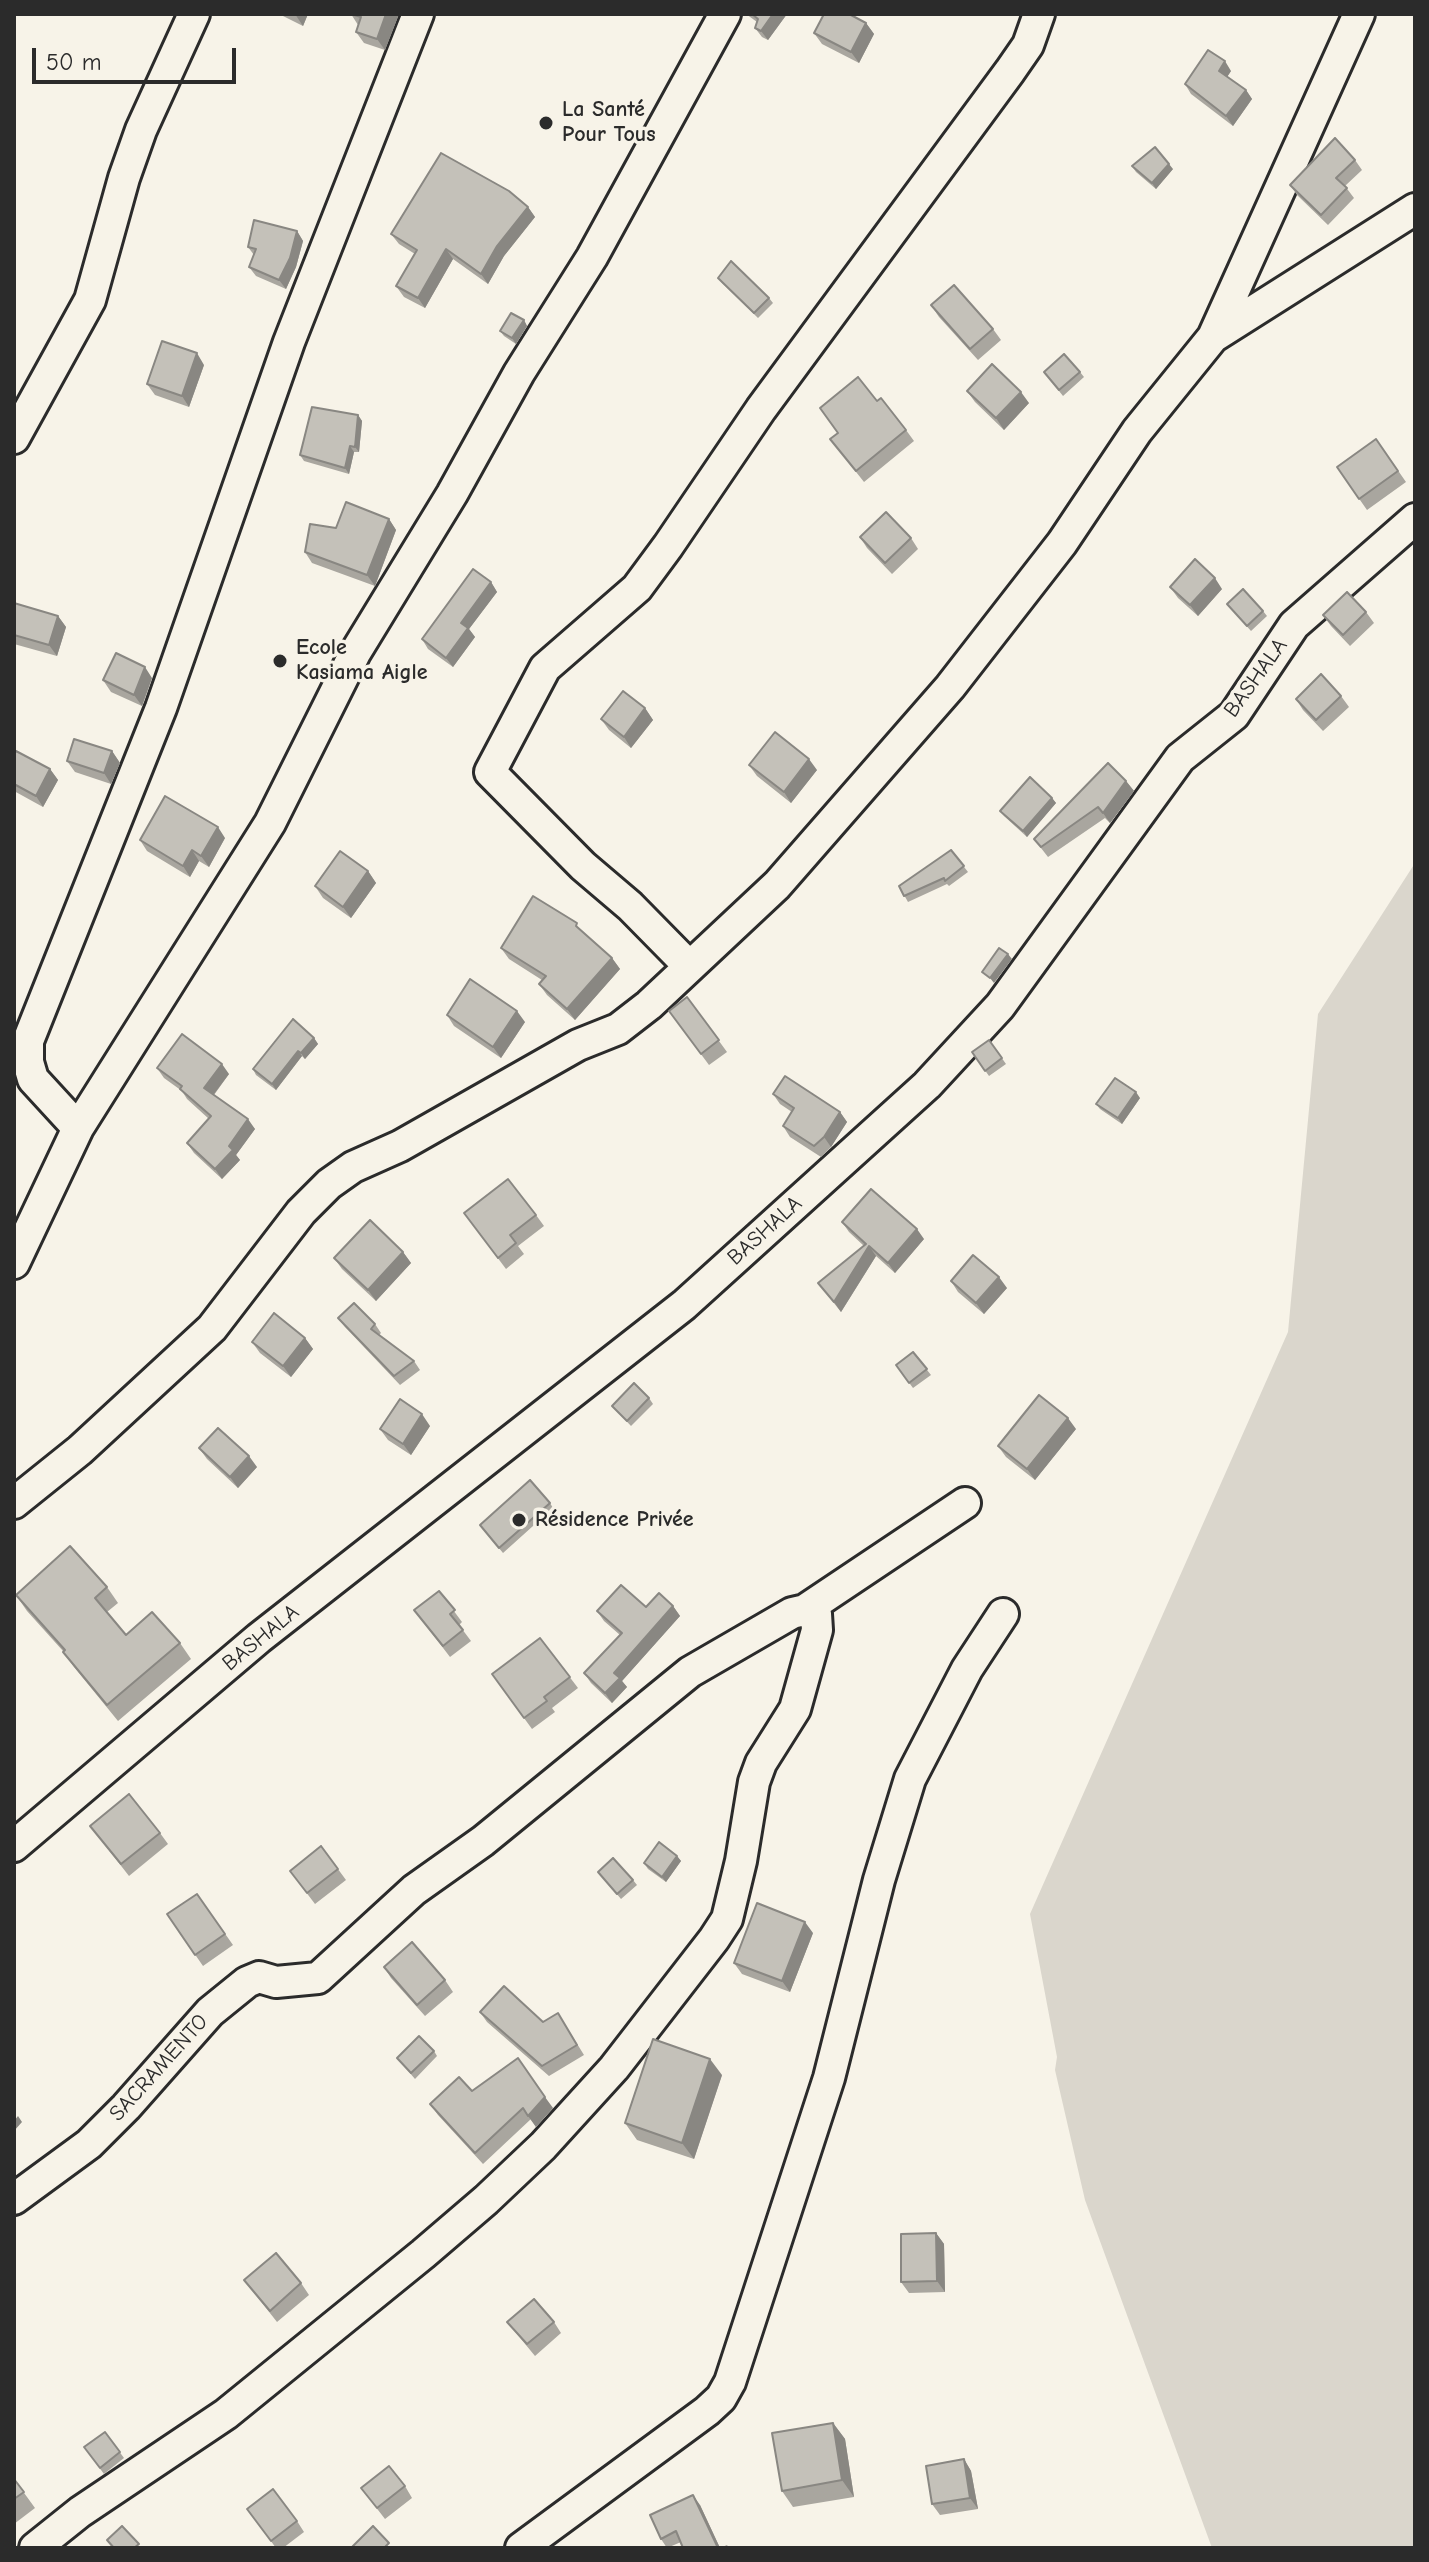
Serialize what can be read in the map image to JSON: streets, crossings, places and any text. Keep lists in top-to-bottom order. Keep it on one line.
{"streets":{"street":["BASHALA","SACRAMENTO"]},"places":["La Santé Pour Tous","Ecole Kasiama Aigle","Résidence Privée"],"scale_bar":"50 m"}
